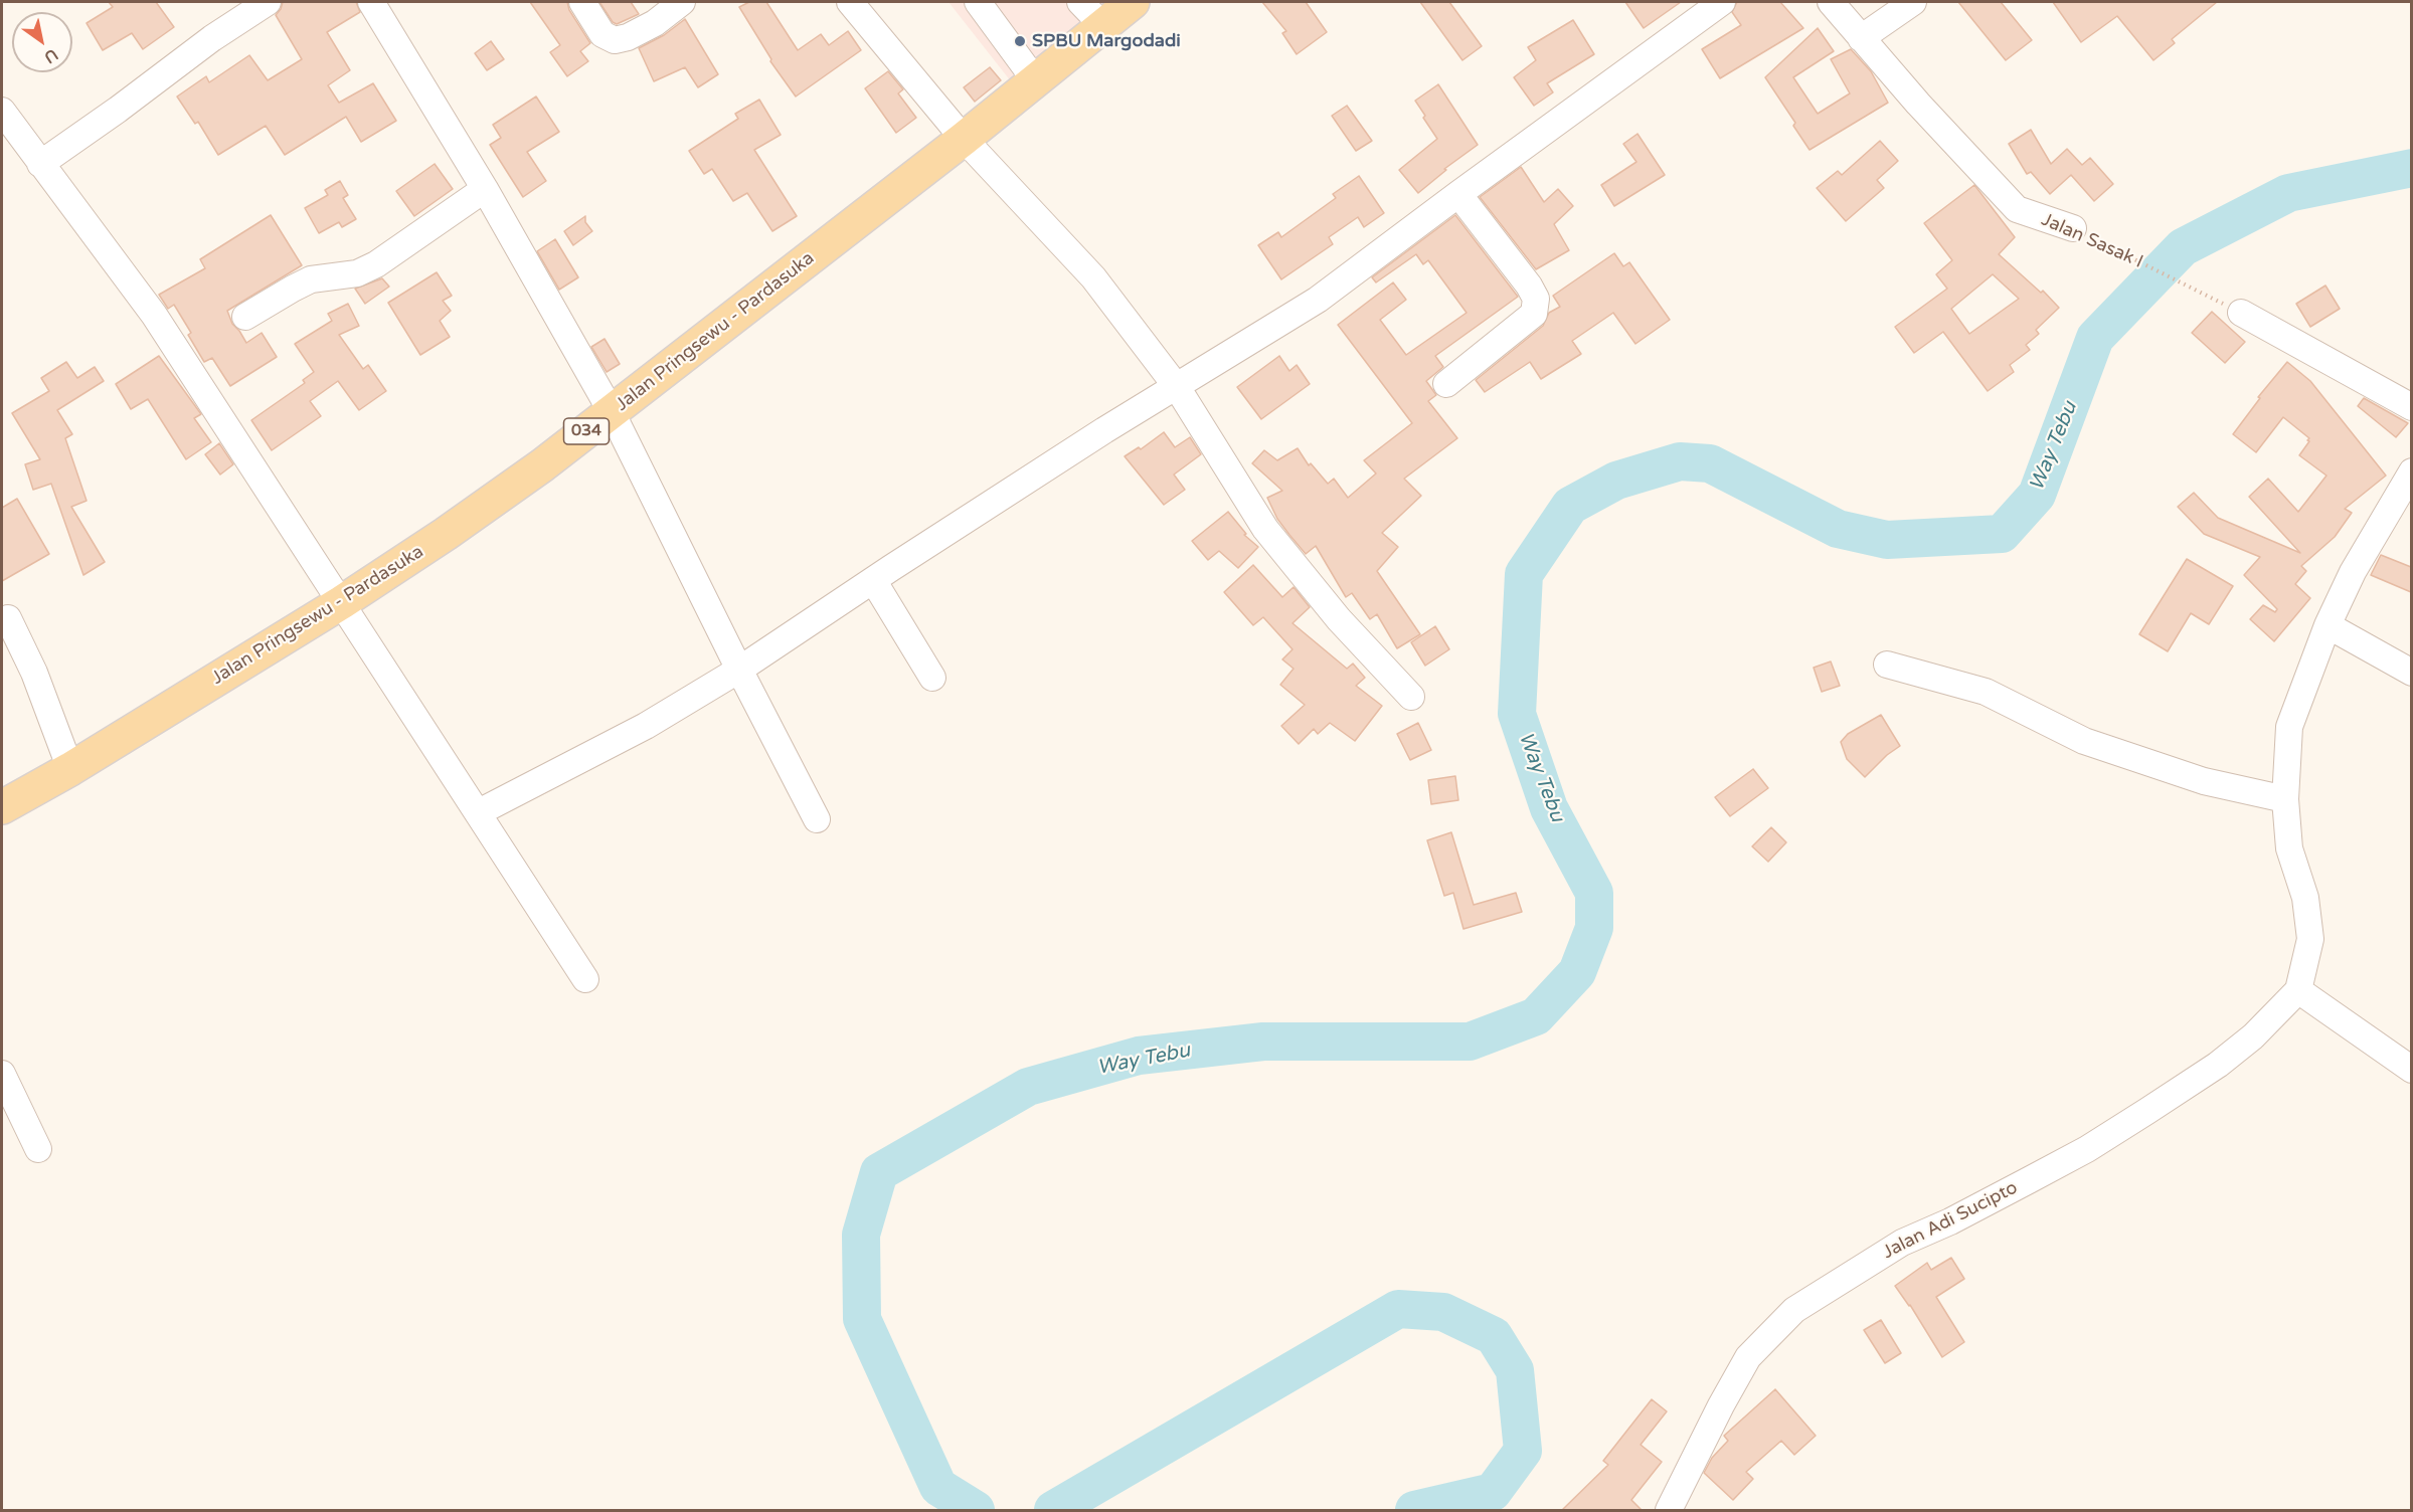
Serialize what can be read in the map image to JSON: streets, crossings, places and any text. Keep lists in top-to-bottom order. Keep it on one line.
{"streets":{"main road":["Jalan Pringsewu - Pardasuka","034"],"street":["Jalan Sasak I","Jalan Adi Sucipto"]},"water":["Way Tebu"],"places":["SPBU Margodadi"],"north":"bottom right"}
